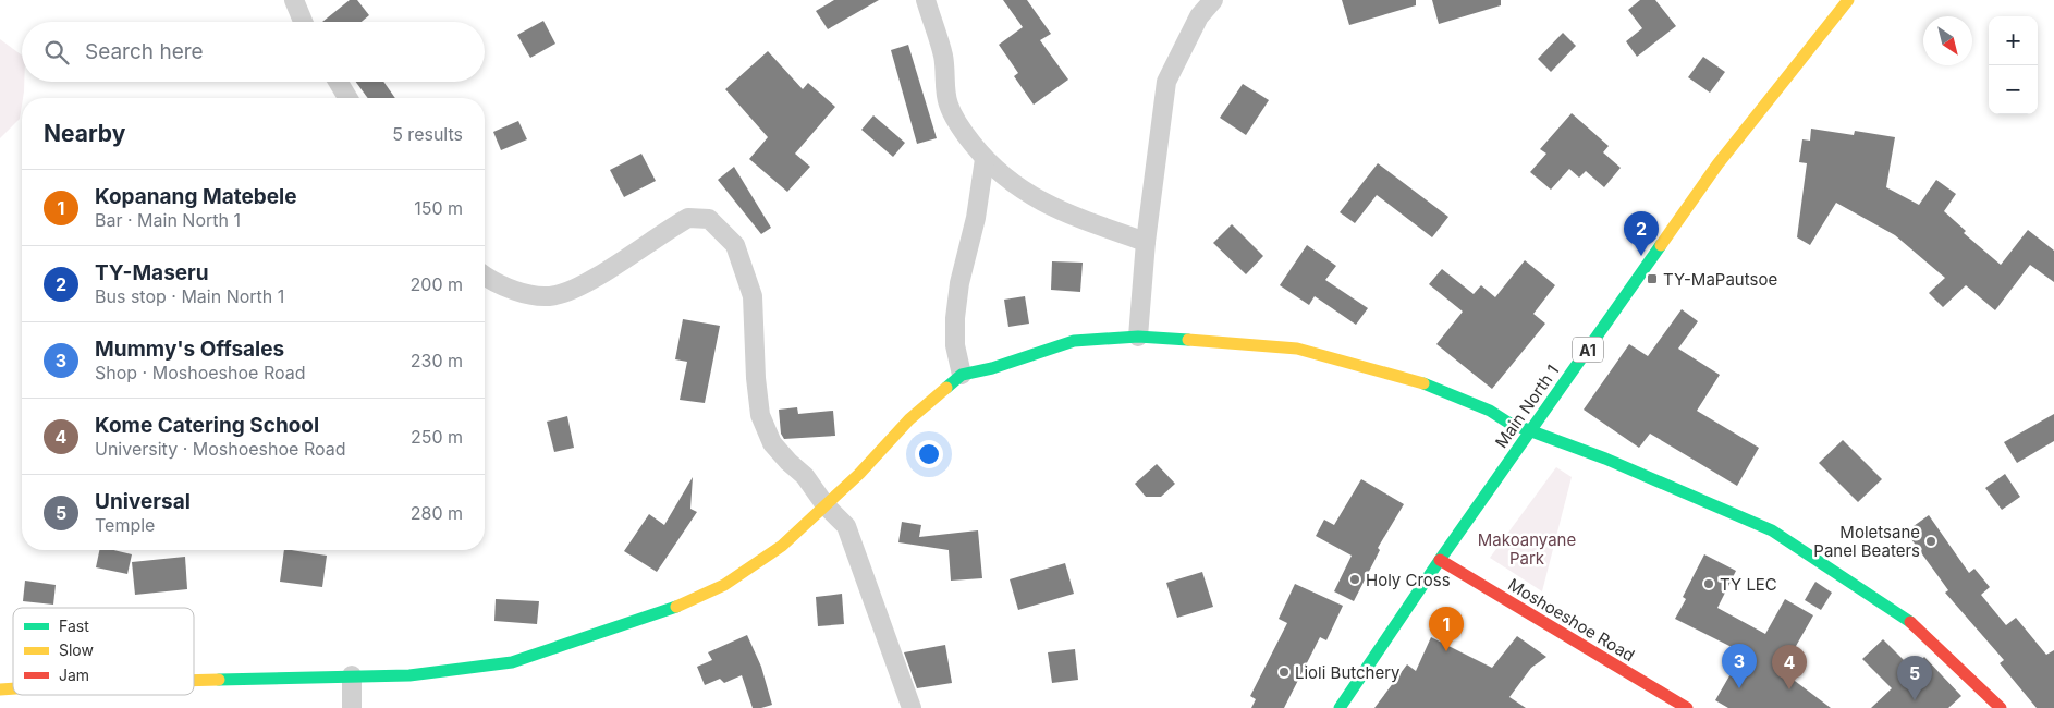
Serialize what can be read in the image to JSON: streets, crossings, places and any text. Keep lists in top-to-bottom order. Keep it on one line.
{"streets":{"main road":["A1","Main North 1","Moshoeshoe Road"]},"crossings":[["Main North 1","Moshoeshoe Road"]],"parks":["Makoanyane Park"],"places":{"transit":["TY-MaPautsoe"],"other":["Moletsane Panel Beaters","Holy Cross","TY LEC","Lioli Butchery"]},"legend":["Fast","Slow","Jam"],"north":"bottom right","page":{"map_buttons":["+","−"],"search":"Search here","heading":["Nearby","5 results"],"list":[{"mark":"1","name":"Kopanang Matebele","note":"Bar · Main North 1","value":"150 m"},{"mark":"2","name":"TY-Maseru","note":"Bus stop · Main North 1","value":"200 m"},{"mark":"3","name":"Mummy's Offsales","note":"Shop · Moshoeshoe Road","value":"230 m"},{"mark":"4","name":"Kome Catering School","note":"University · Moshoeshoe Road","value":"250 m"},{"mark":"5","name":"Universal","note":"Temple","value":"280 m"}],"pins":["2","1","3","4","5"]}}
